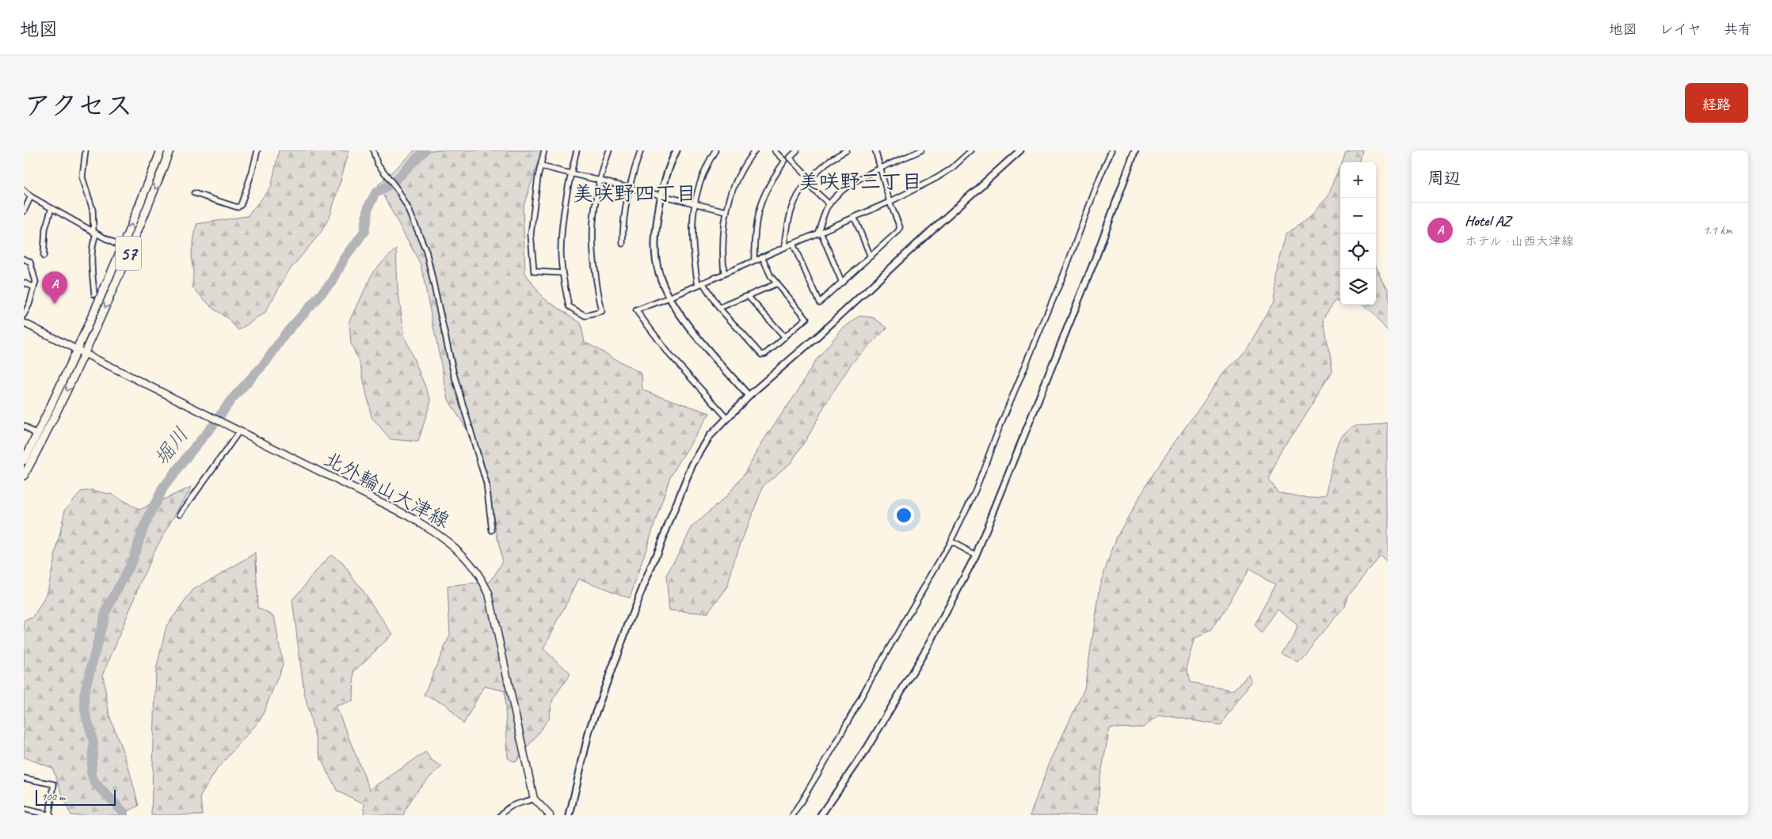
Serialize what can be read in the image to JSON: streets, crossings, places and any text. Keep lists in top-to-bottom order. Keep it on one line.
{"streets":{"highway":["57"],"main road":["北外輪山大津線"]},"crossings":[["57","北外輪山大津線"]],"districts":["美咲野三丁目","美咲野四丁目"],"water":["堀川"],"scale_bar":"100 m","page":{"header":"地図","nav":["地図","レイヤ","共有"],"title":"アクセス","buttons":"経路","heading":"周辺","map_buttons":["+","−"],"list":[{"mark":"A","name":"Hotel AZ","note":"ホテル · 山西大津線","value":"1.1 km"}],"pins":"A","scale":"100 m"}}
